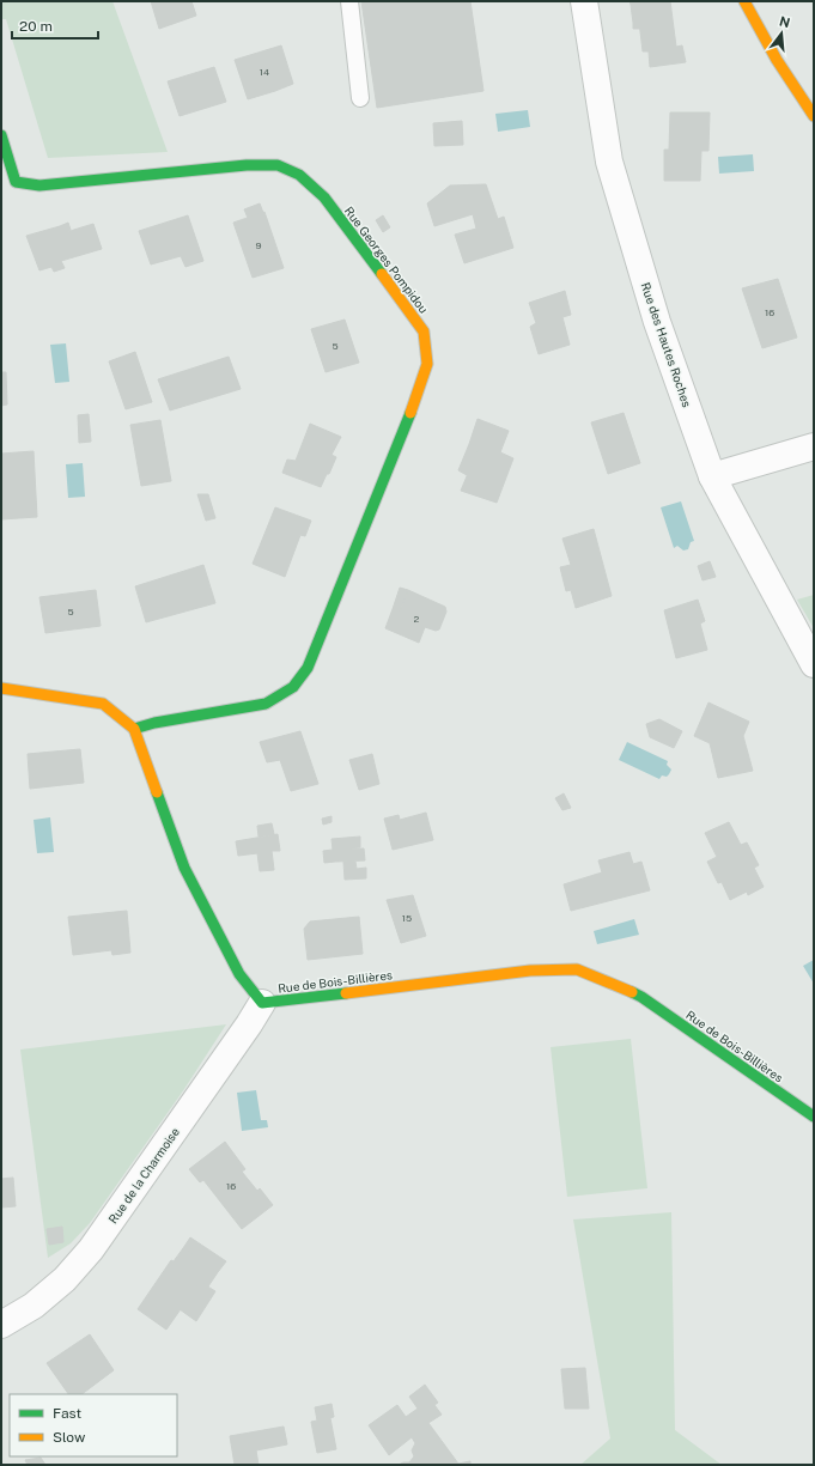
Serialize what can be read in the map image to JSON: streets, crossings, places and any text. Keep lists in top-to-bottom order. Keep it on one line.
{"streets":{"street":["Rue Georges Pompidou","Rue des Hautes Roches","Rue de Bois-Billières","Rue de la Charmoise"]},"crossings":[["Rue de Bois-Billières","Rue de la Charmoise"]],"house_numbers":["14","9","16","5","5","2","15","16"],"legend":["Fast","Slow"],"scale_bar":"20 m","north":"top"}
